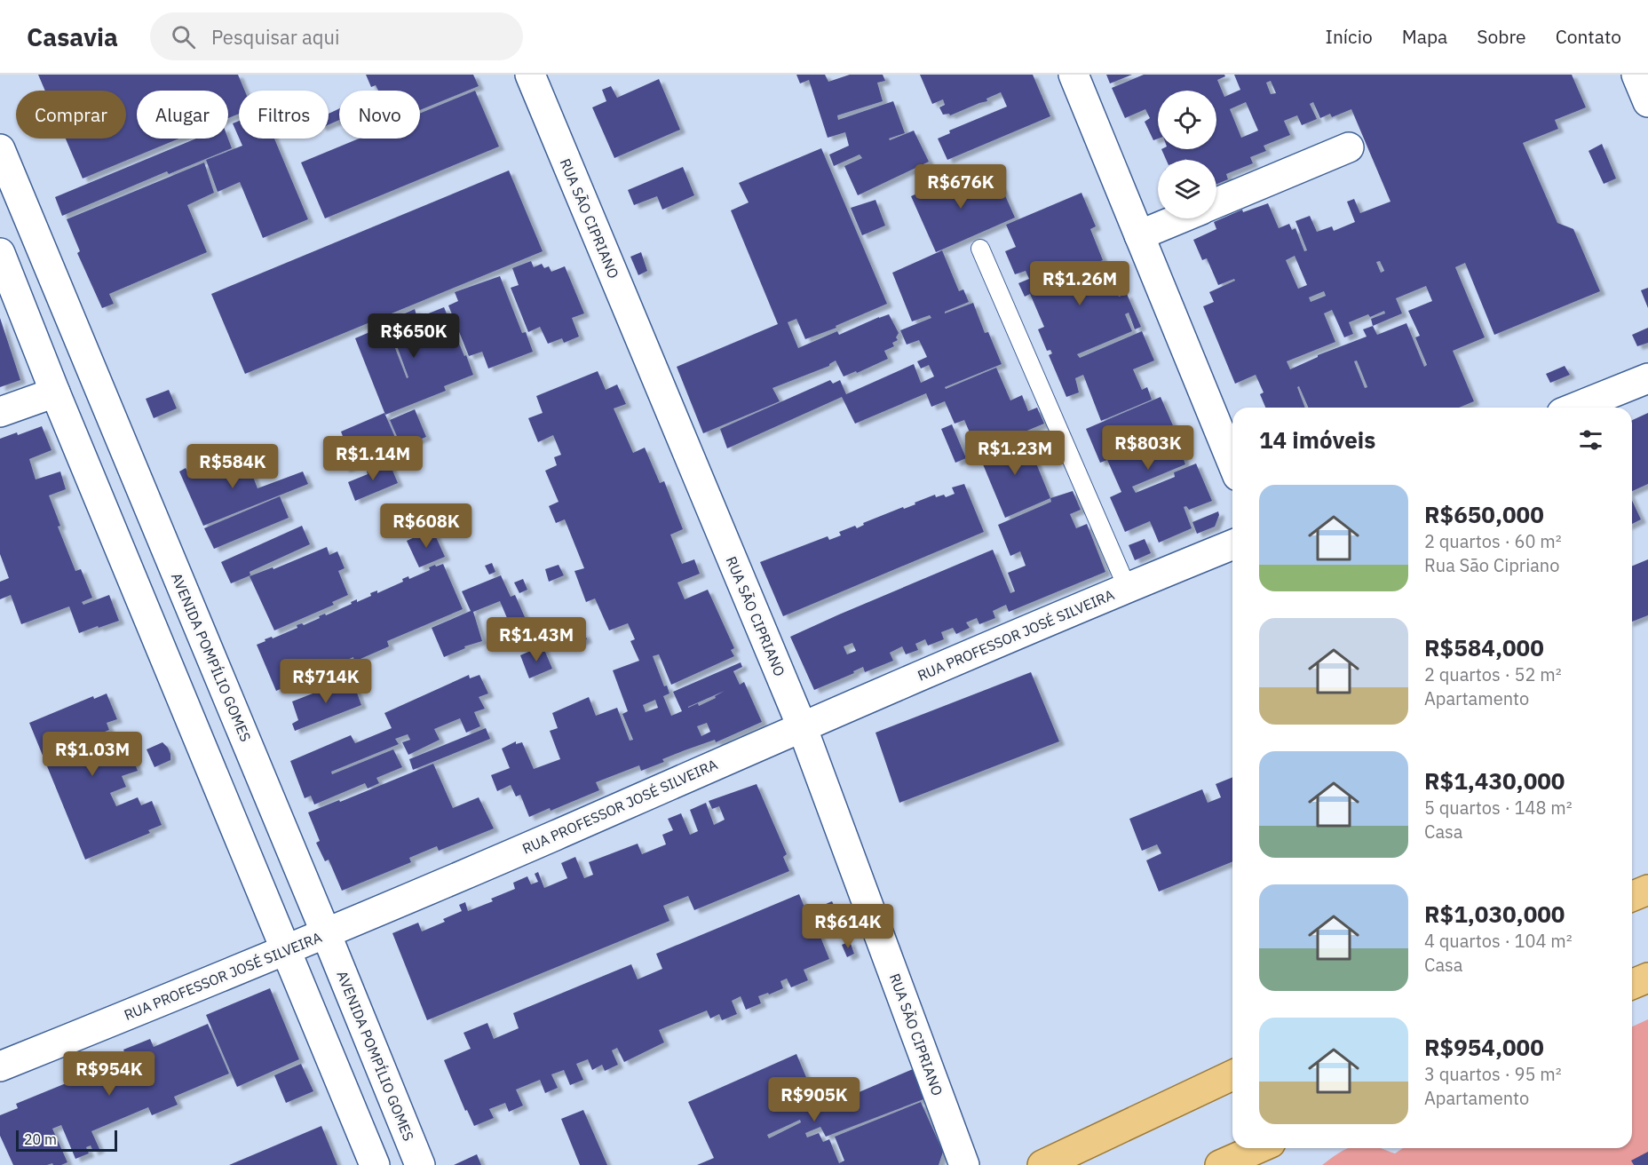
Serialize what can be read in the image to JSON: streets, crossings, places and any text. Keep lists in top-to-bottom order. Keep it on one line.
{"streets":{"street":["RUA SÃO CIPRIANO","RUA PROFESSOR JOSÉ SILVEIRA","AVENIDA POMPÍLIO GOMES"]},"crossings":[["RUA SÃO CIPRIANO","RUA PROFESSOR JOSÉ SILVEIRA"],["RUA PROFESSOR JOSÉ SILVEIRA","AVENIDA POMPÍLIO GOMES"]],"scale_bar":"20 m","page":{"header":"Casavia","search":"Pesquisar aqui","nav":["Início","Mapa","Sobre","Contato"],"chip":["Comprar","Alugar","Filtros","Novo"],"price":["R$676K","R$1.26M","R$650K","R$803K","R$1.23M","R$1.14M","R$584K","R$608K","R$1.43M","R$714K","R$1.03M","R$614K","R$954K","R$905K"],"heading":"14 imóveis","list":[{"name":"R$650,000","note":"2 quartos · 60 m² · Rua São Cipriano"},{"name":"R$584,000","note":"2 quartos · 52 m² · Apartamento"},{"name":"R$1,430,000","note":"5 quartos · 148 m² · Casa"},{"name":"R$1,030,000","note":"4 quartos · 104 m² · Casa"},{"name":"R$954,000","note":"3 quartos · 95 m² · Apartamento"}],"scale":"20 m"}}
